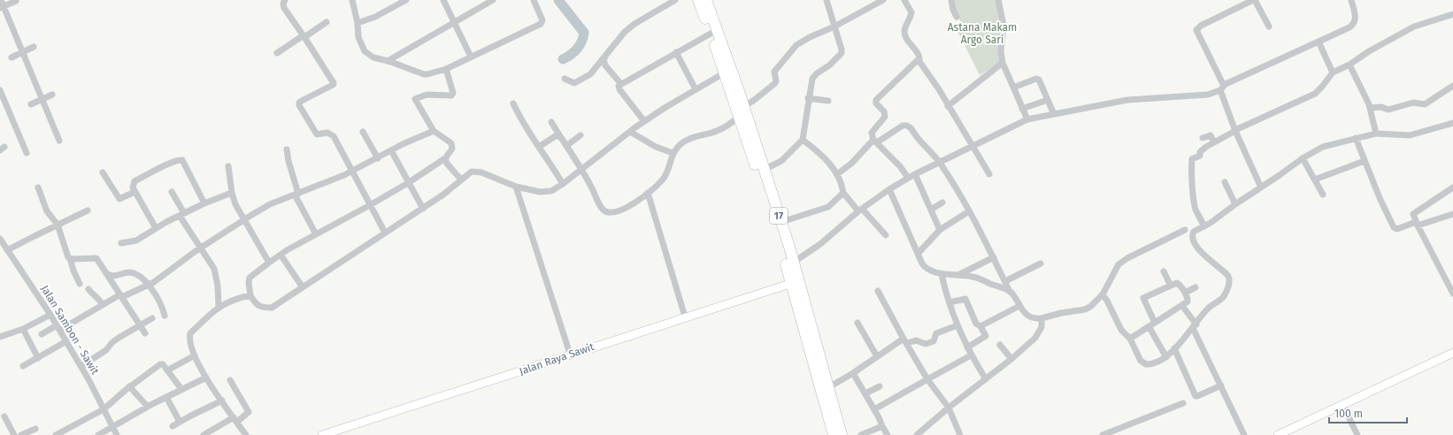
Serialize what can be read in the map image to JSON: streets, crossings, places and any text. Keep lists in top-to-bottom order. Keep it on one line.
{"streets":{"highway":["17"],"street":["Jalan Sambon - Sawit","Jalan Raya Sawit"]},"crossings":[["17","Jalan Raya Sawit"]],"parks":["Astana Makam Argo Sari"],"scale_bar":"100 m"}
